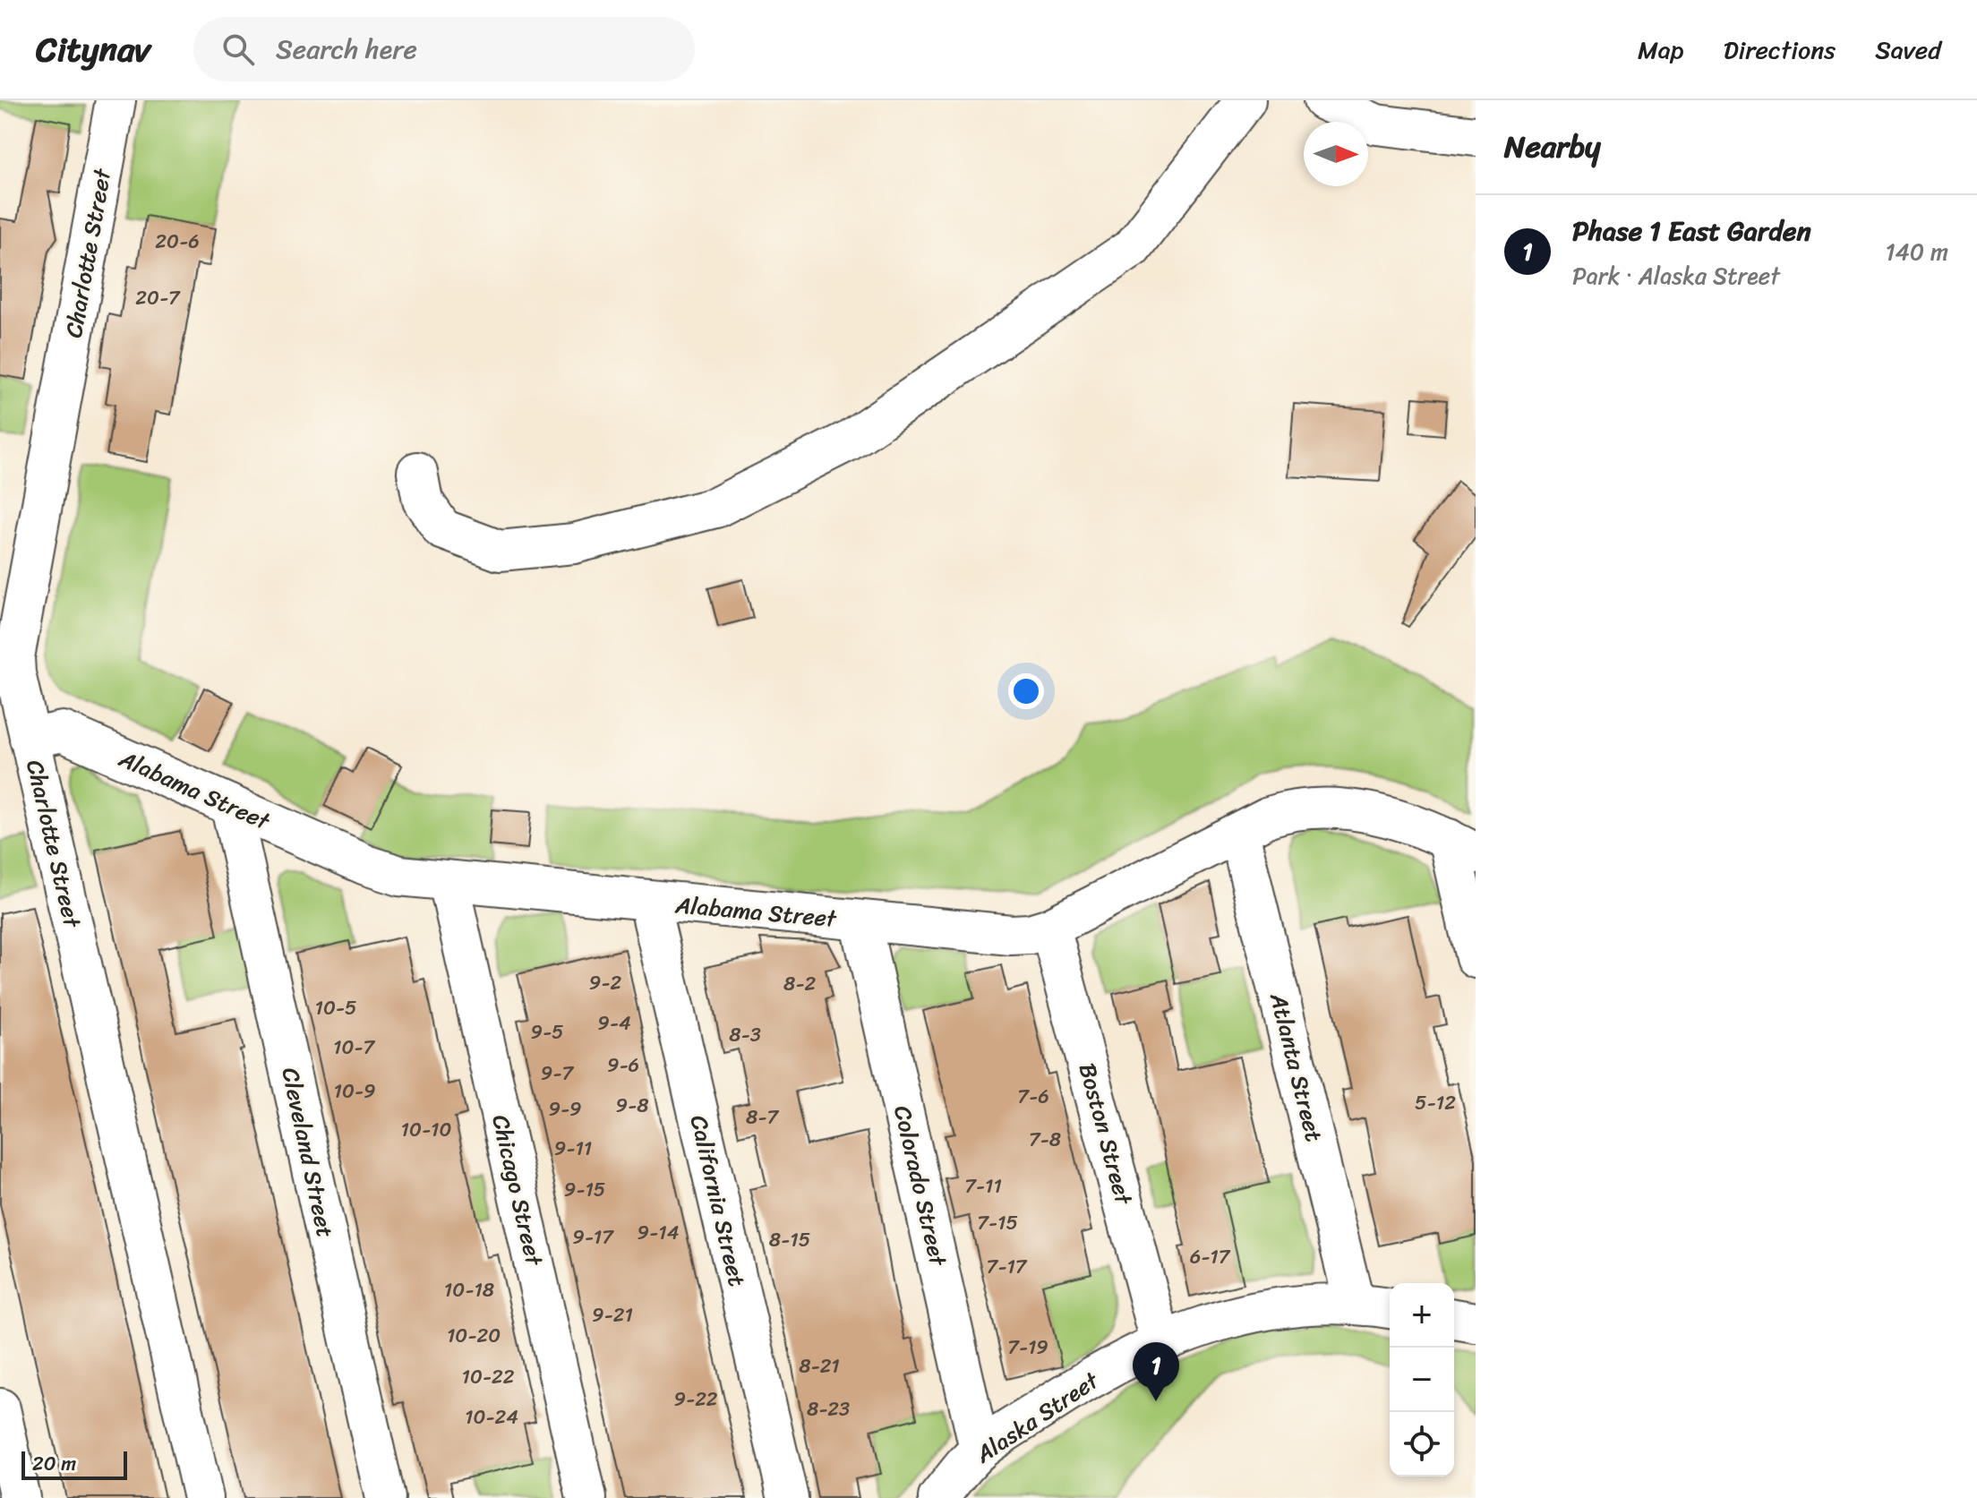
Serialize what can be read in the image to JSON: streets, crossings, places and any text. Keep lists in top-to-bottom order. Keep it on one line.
{"streets":{"street":["Charlotte Street","Alabama Street","Atlanta Street","Boston Street","Cleveland Street","Colorado Street","Chicago Street","California Street","Alaska Street"]},"crossings":[["Charlotte Street","Alabama Street"],["Alabama Street","Atlanta Street"],["Alabama Street","Boston Street"],["Alabama Street","Cleveland Street"],["Alabama Street","Colorado Street"],["Alabama Street","Chicago Street"],["Alabama Street","California Street"],["Atlanta Street","Alaska Street"],["Boston Street","Alaska Street"],["Colorado Street","Alaska Street"]],"house_numbers":["20-6","20-7","9-2","8-2","10-5","9-4","9-5","8-3","10-7","9-6","9-7","10-9","7-6","5-12","9-8","9-9","8-7","10-10","7-8","9-11","7-11","9-15","7-15","9-14","9-17","8-15","6-17","7-17","10-18","9-21","10-20","7-19","8-21","10-22","9-22","8-23","10-24"],"scale_bar":"20 m","north":"right","page":{"header":"Citynav","search":"Search here","nav":["Map","Directions","Saved"],"heading":"Nearby","list":[{"mark":"1","name":"Phase 1 East Garden","note":"Park · Alaska Street","value":"140 m"}],"map_buttons":["+","−"],"pins":"1","scale":"20 m"}}
